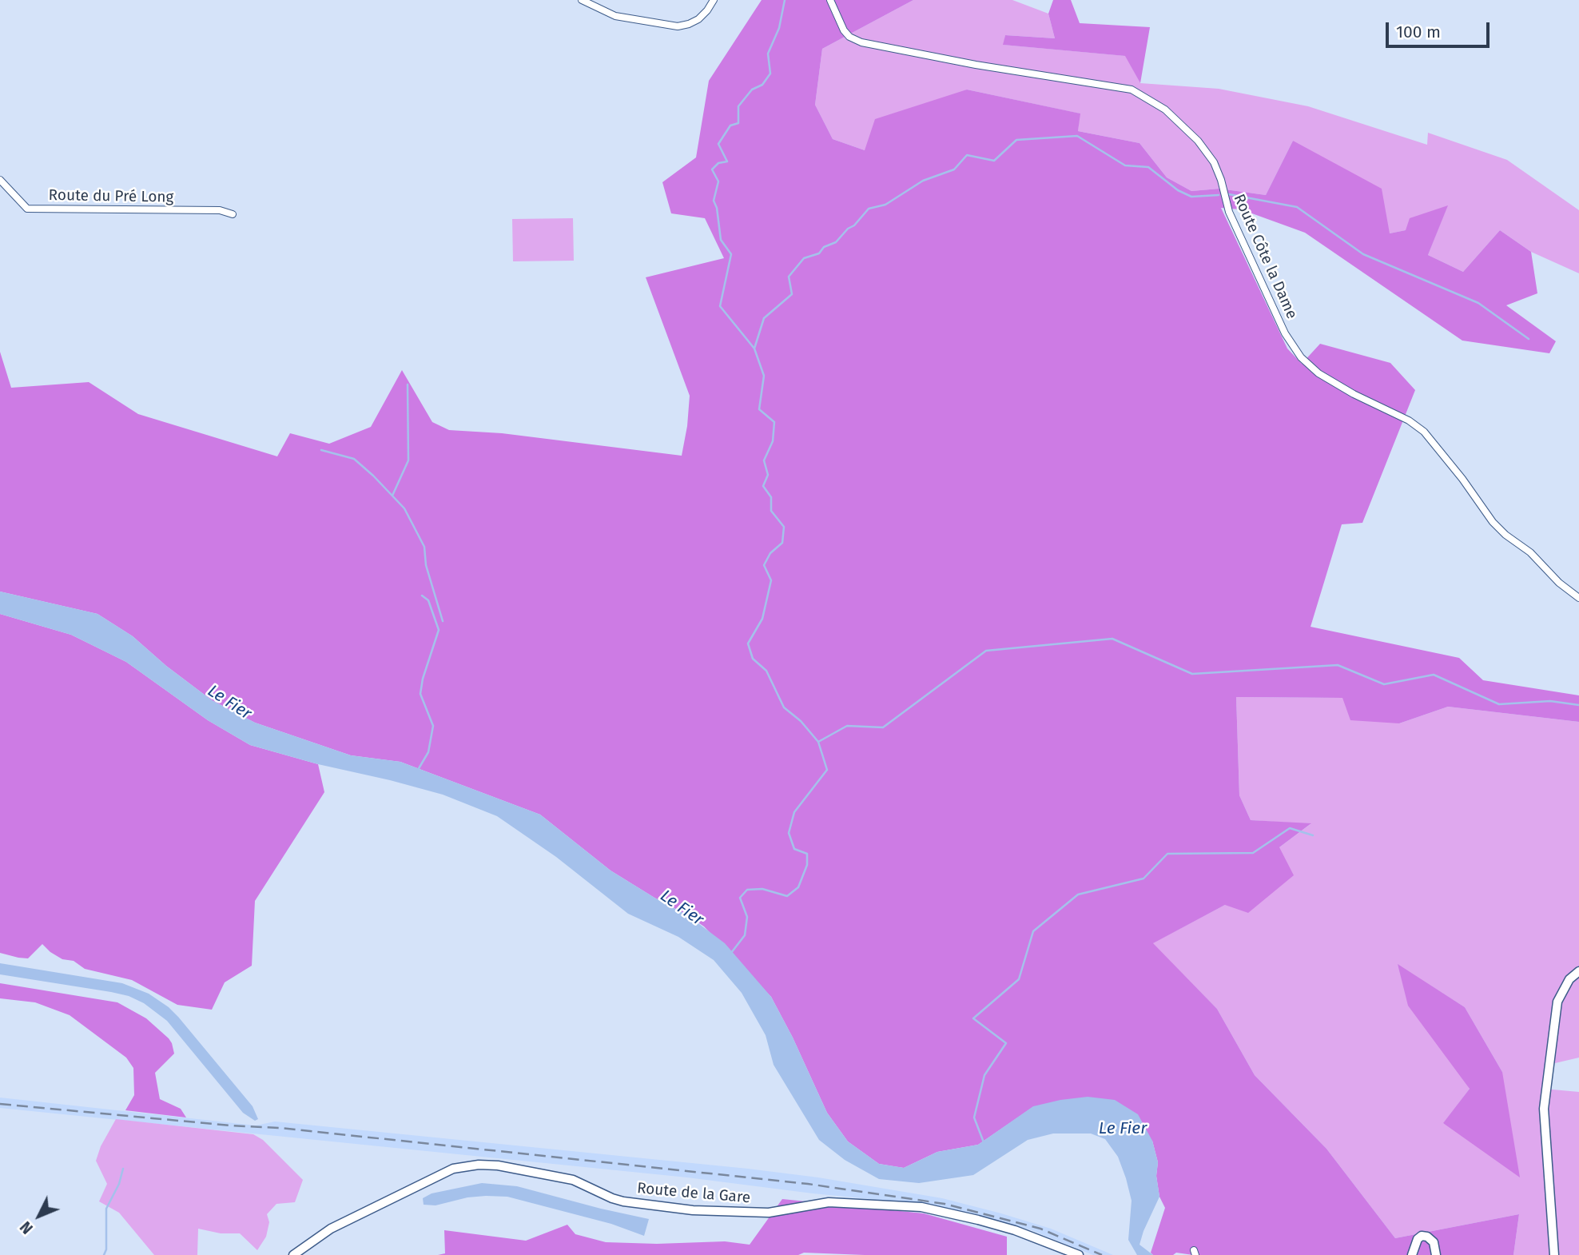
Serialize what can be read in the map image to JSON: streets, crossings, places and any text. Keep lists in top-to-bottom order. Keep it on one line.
{"streets":{"street":["Route du Pré Long","Route Côte la Dame","Route de la Gare"]},"water":["Le Fier"],"scale_bar":"100 m","north":"bottom left"}
